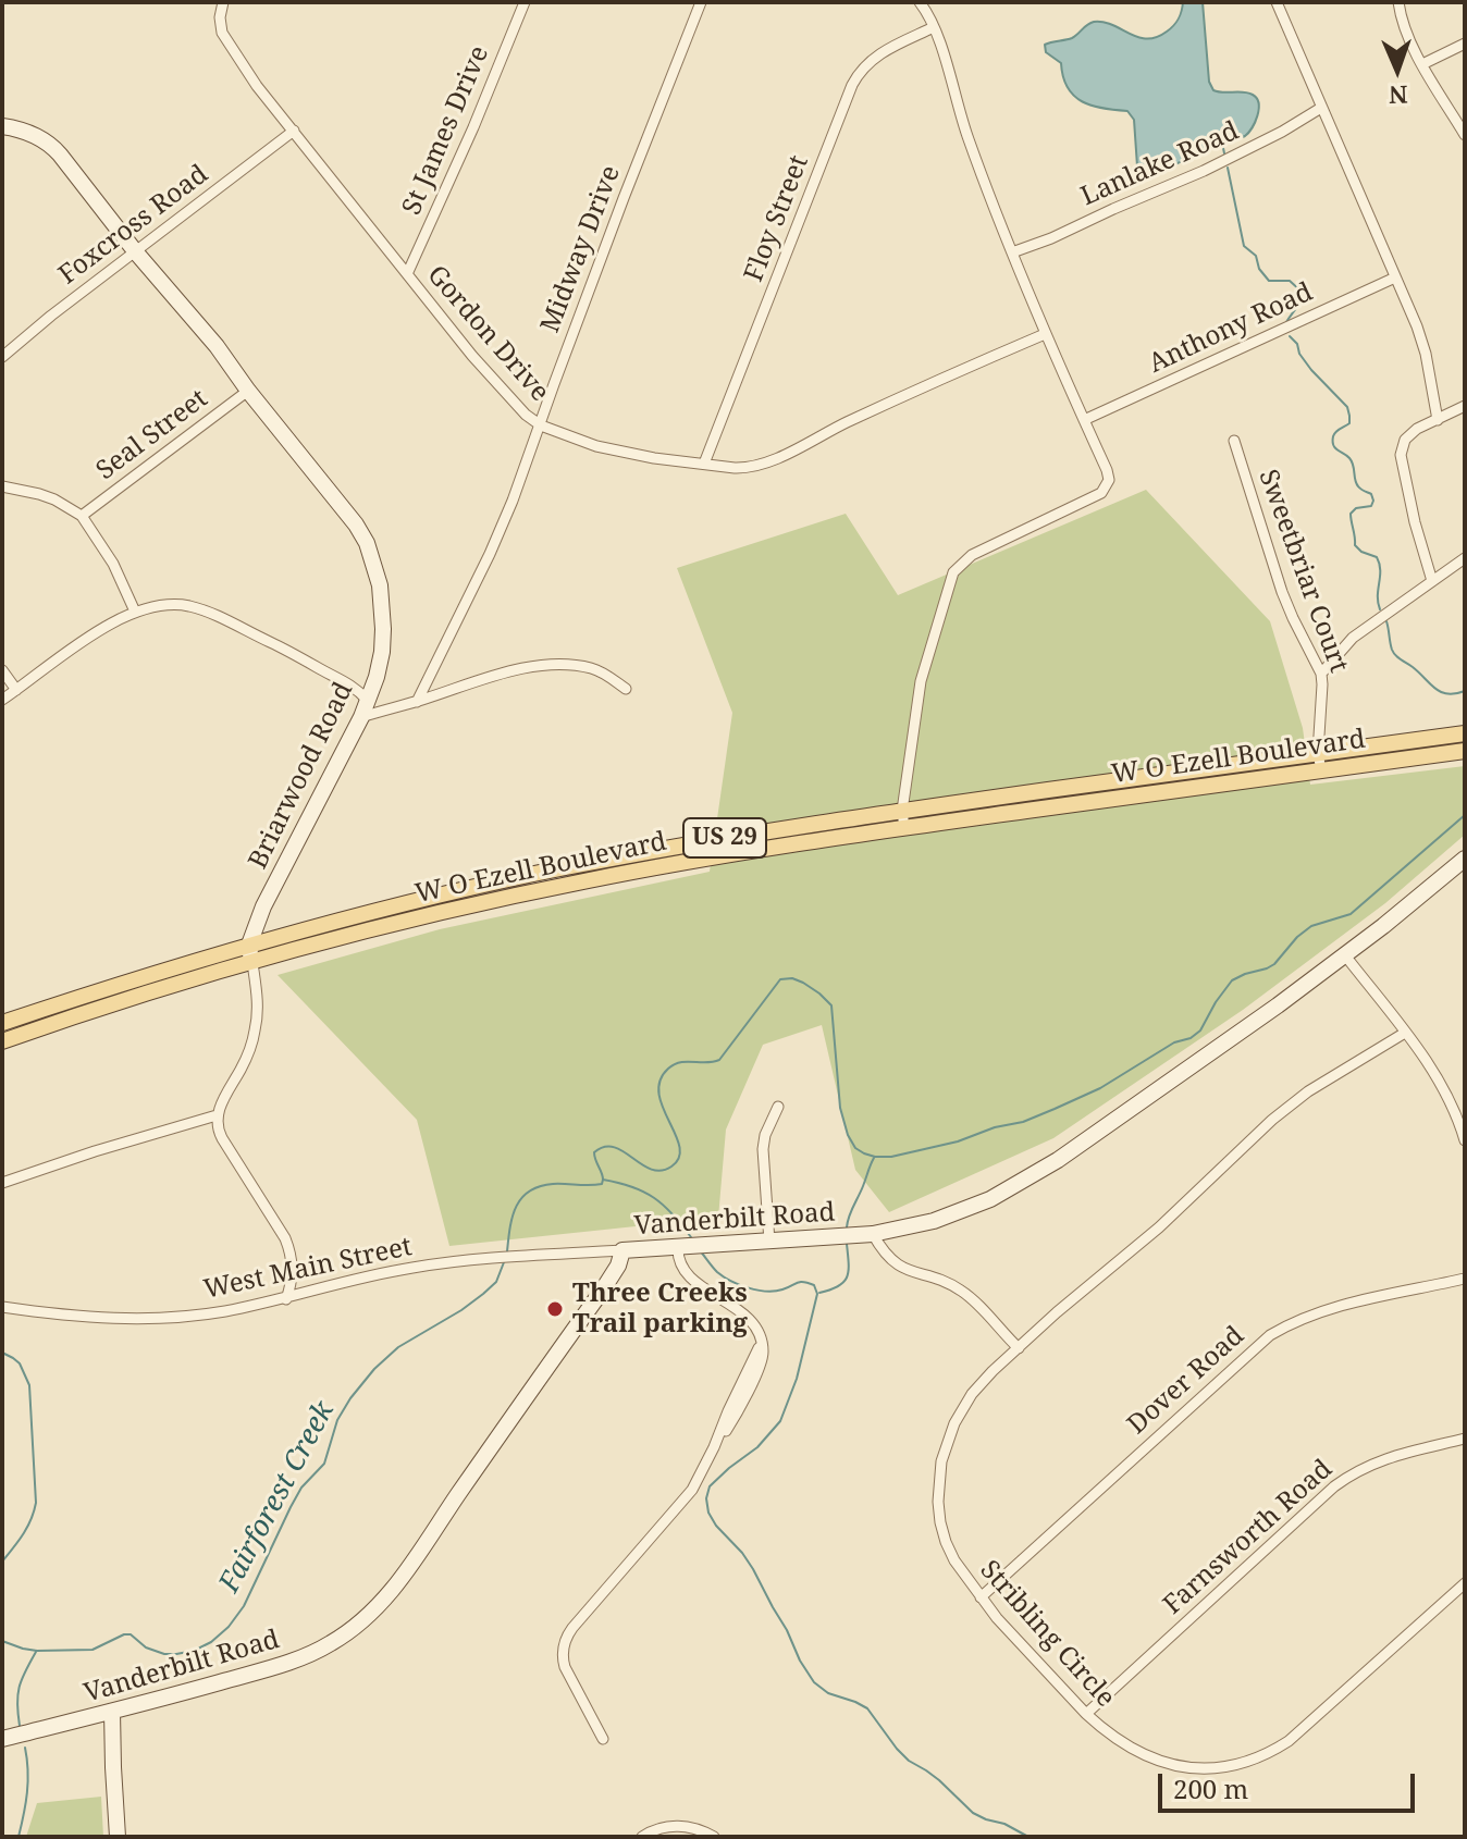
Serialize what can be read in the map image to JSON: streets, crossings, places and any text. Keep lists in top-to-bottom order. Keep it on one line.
{"streets":{"main road":["W O Ezell Boulevard","US 29"],"street":["St James Drive","Lanlake Road","Floy Street","Foxcross Road","Midway Drive","Anthony Road","Gordon Drive","Seal Street","Sweetbriar Court","Briarwood Road","Vanderbilt Road","West Main Street","Dover Road","Farnsworth Road","Stribling Circle"]},"crossings":[["St James Drive","Gordon Drive"],["Floy Street","Gordon Drive"],["Foxcross Road","Gordon Drive"],["Foxcross Road","Briarwood Road"],["Midway Drive","Gordon Drive"],["Seal Street","Briarwood Road"],["Sweetbriar Court","W O Ezell Boulevard"],["W O Ezell Boulevard","Briarwood Road"],["Vanderbilt Road","West Main Street"],["Dover Road","Stribling Circle"],["Farnsworth Road","Stribling Circle"]],"water":["Fairforest Creek"],"places":["Three Creeks Trail parking"],"scale_bar":"200 m","north":"bottom"}
